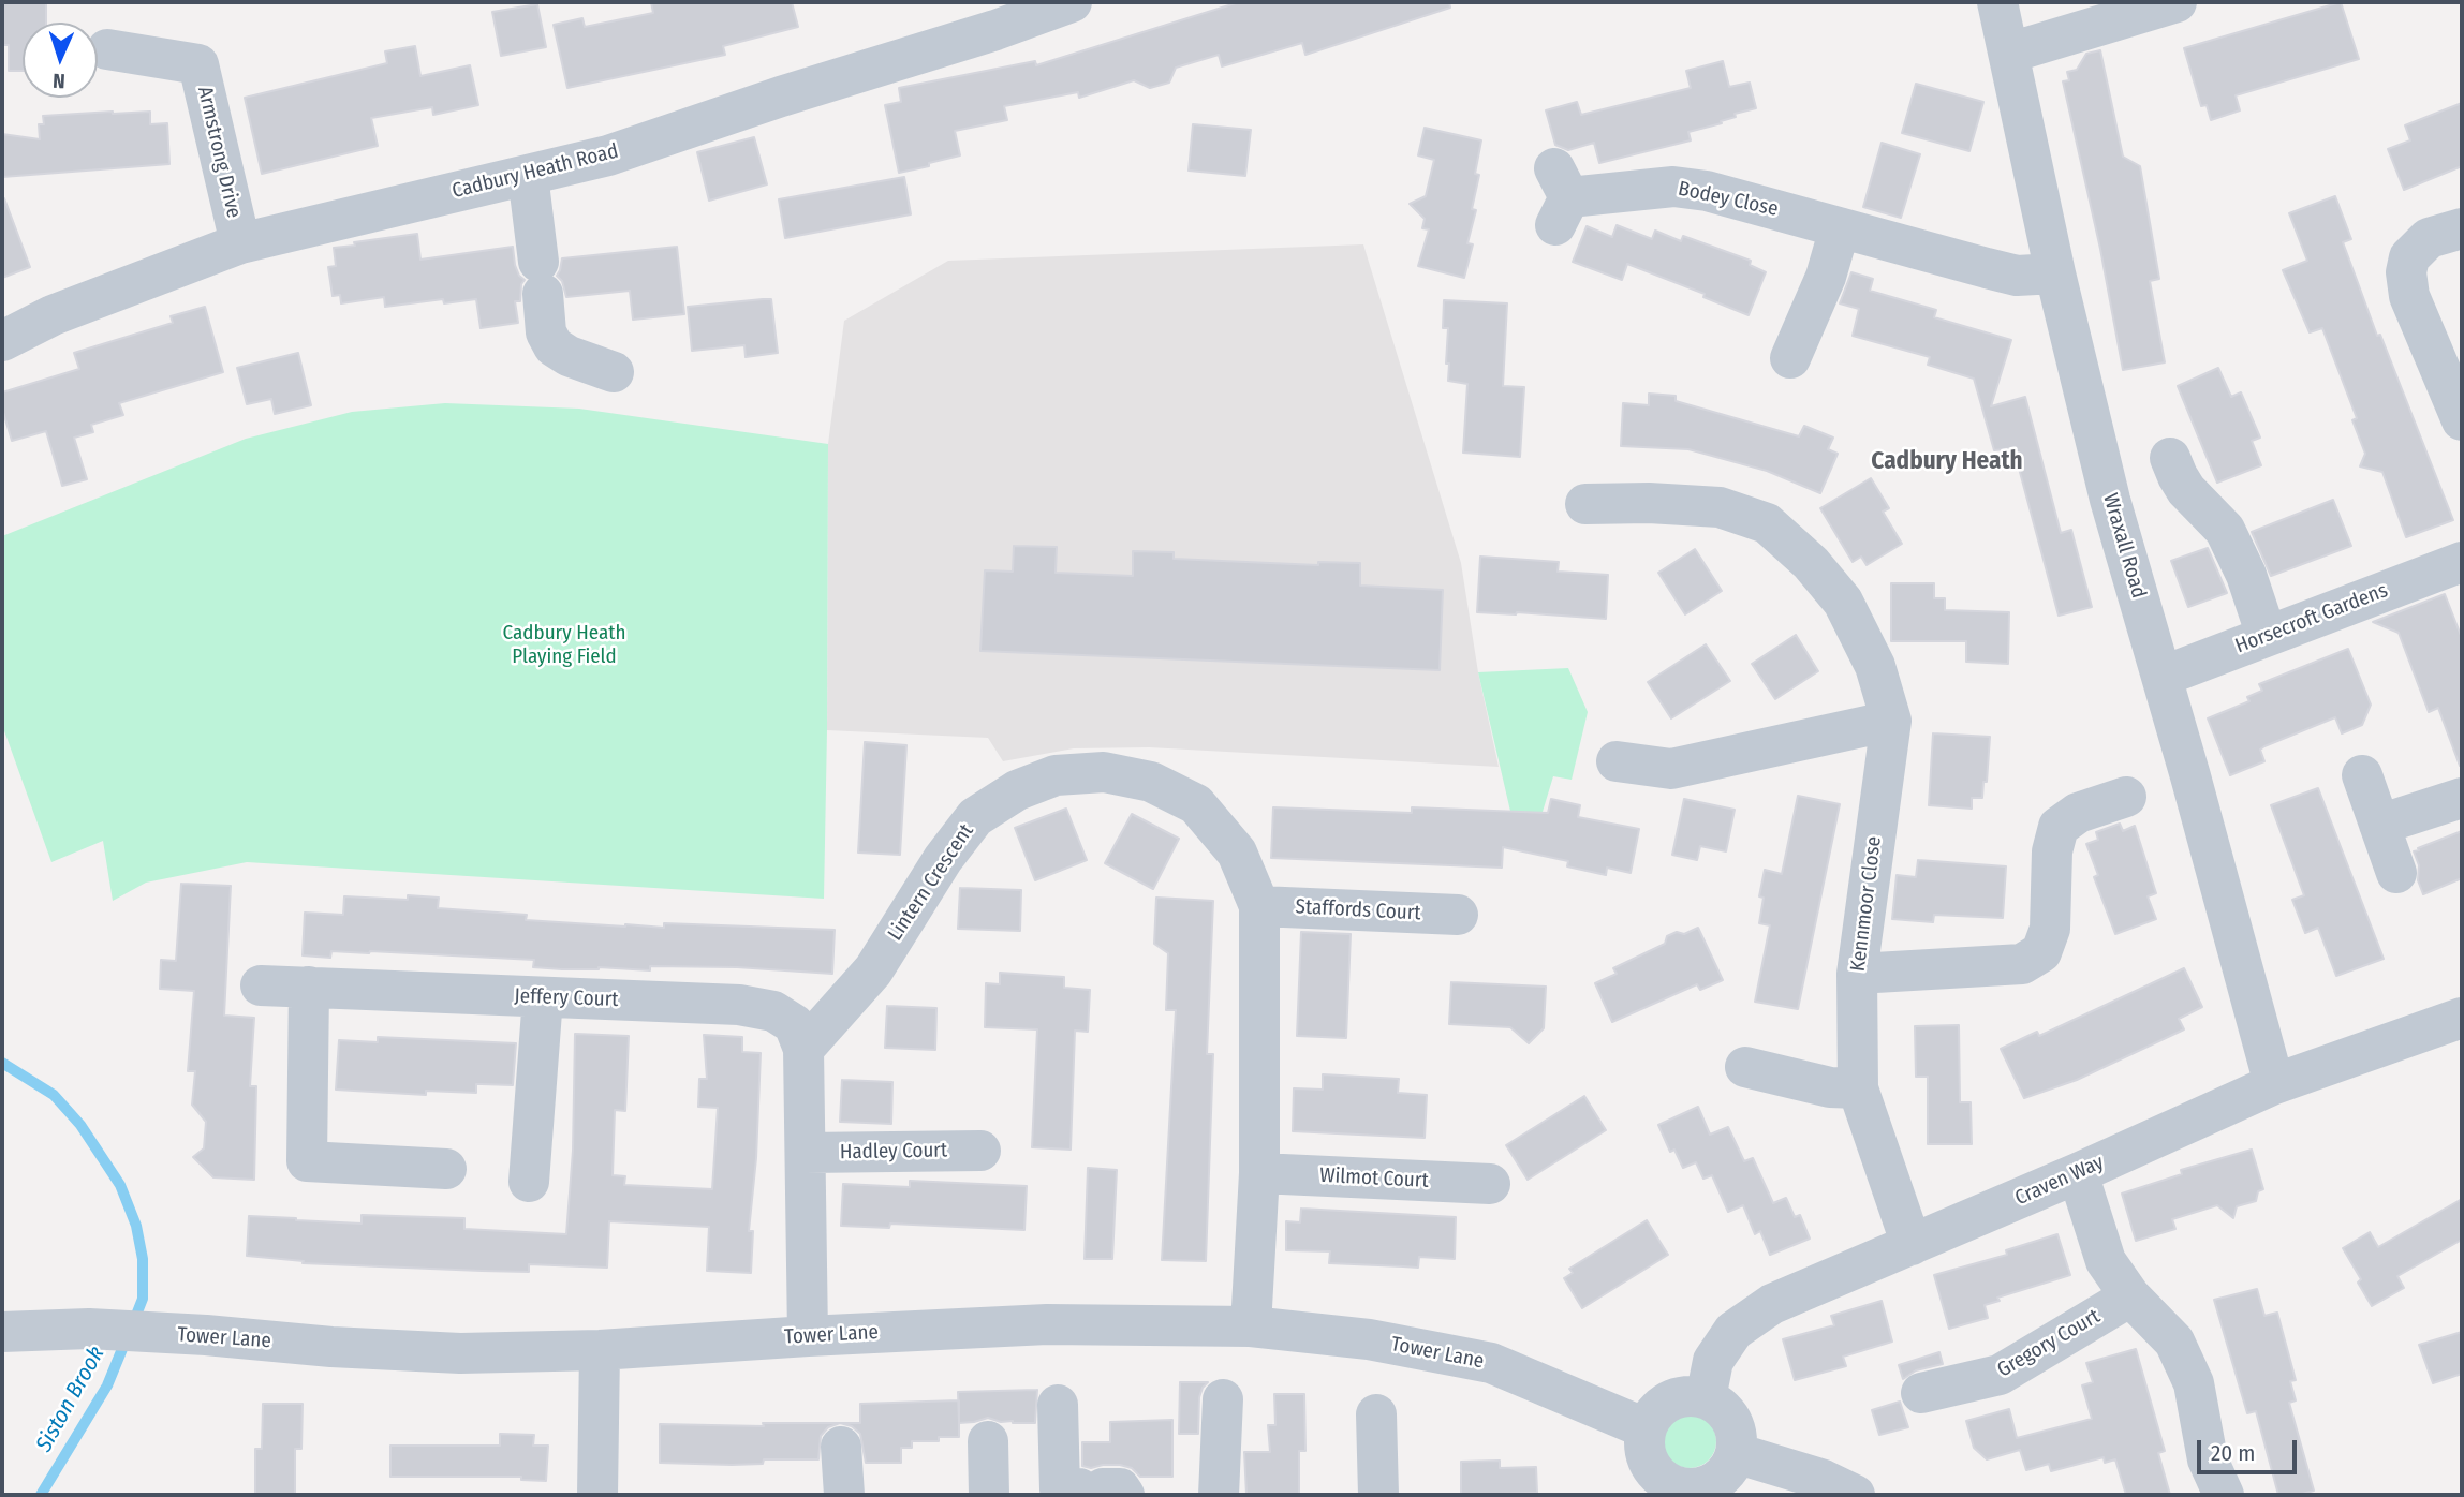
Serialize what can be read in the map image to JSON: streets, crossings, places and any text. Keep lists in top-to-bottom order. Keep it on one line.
{"streets":{"street":["Armstrong Drive","Cadbury Heath Road","Bodey Close","Wraxall Road","Horsecroft Gardens","Lintern Crescent","Kennmoor Close","Staffords Court","Jeffery Court","Hadley Court","Wilmot Court","Craven Way","Tower Lane","Gregory Court"]},"crossings":[["Armstrong Drive","Cadbury Heath Road"],["Bodey Close","Wraxall Road"],["Wraxall Road","Horsecroft Gardens"],["Wraxall Road","Craven Way"],["Lintern Crescent","Staffords Court"],["Lintern Crescent","Jeffery Court"],["Lintern Crescent","Wilmot Court"],["Lintern Crescent","Tower Lane"],["Kennmoor Close","Craven Way"],["Craven Way","Tower Lane"]],"districts":["Cadbury Heath"],"water":["Siston Brook"],"parks":["Cadbury Heath Playing Field"],"scale_bar":"20 m","north":"bottom"}
